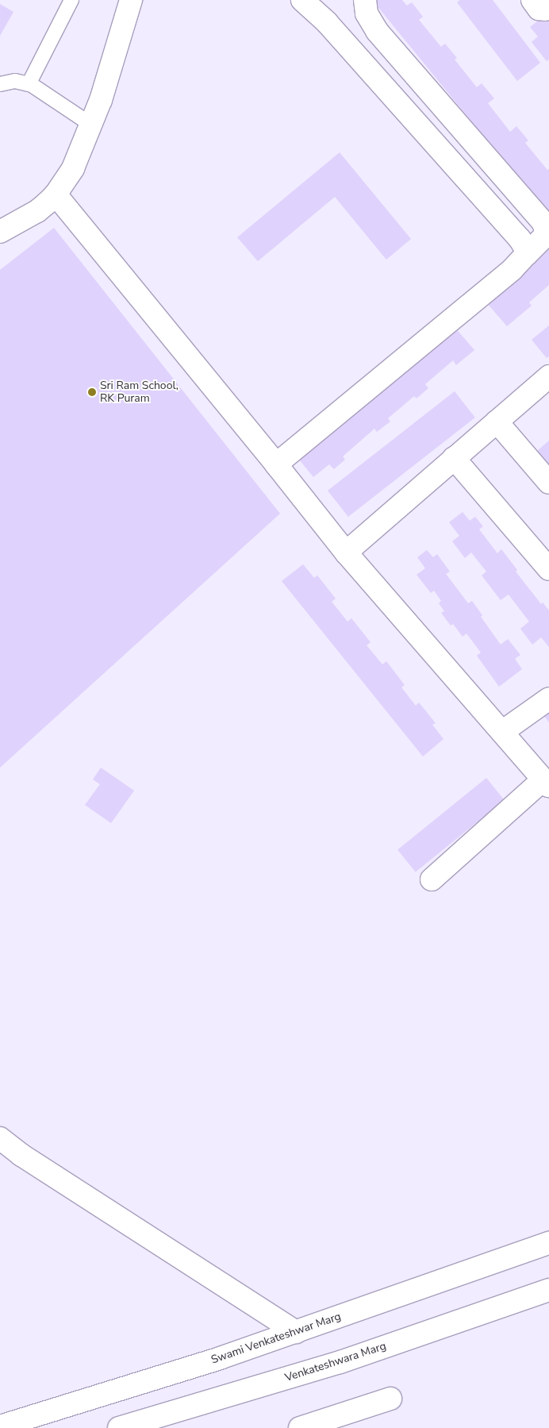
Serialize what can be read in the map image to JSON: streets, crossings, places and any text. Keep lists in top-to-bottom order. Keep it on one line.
{"streets":{"street":["Swami Venkateshwar Marg","Venkateshwara Marg"]},"places":["Sri Ram School, RK Puram"]}
